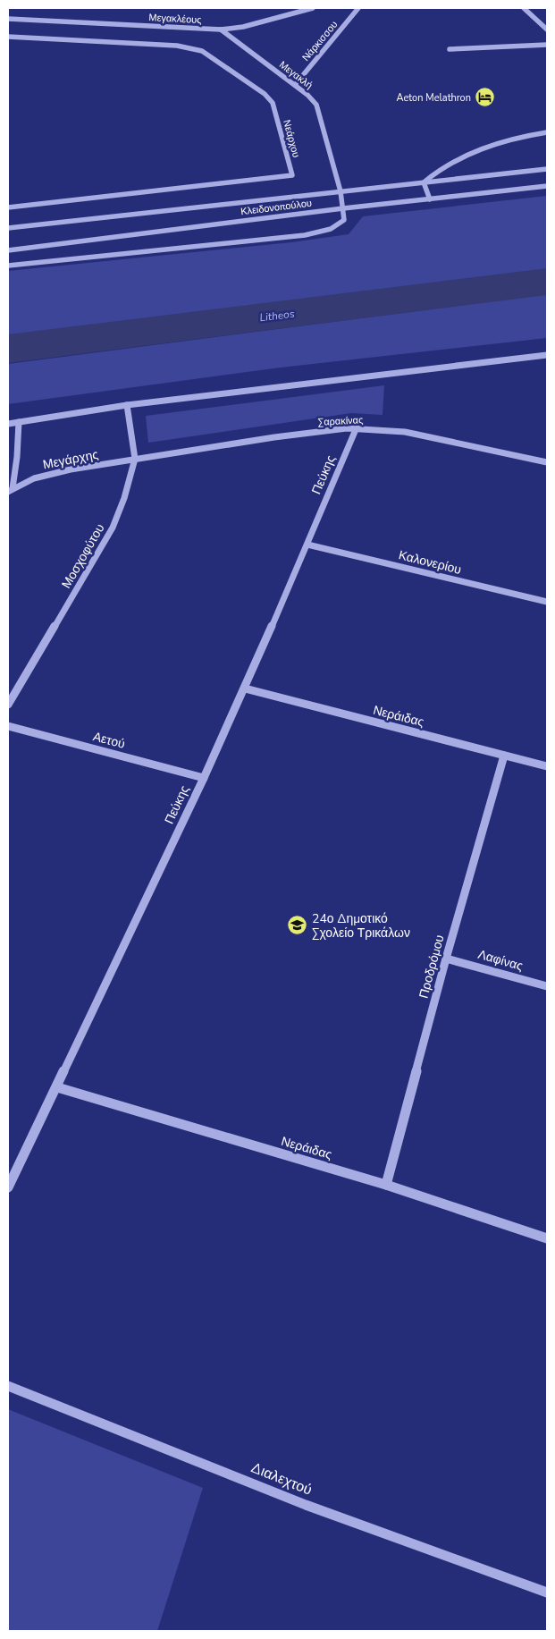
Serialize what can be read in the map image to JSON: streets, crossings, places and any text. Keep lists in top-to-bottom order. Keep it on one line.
{"streets":{"street":["Μεγακλέους","Νάρκισσου","Μεγακλή","Νεάρχου","Κλειδονοπούλου","Σαρακίνας","Μεγάρχης","Πεύκης","Μοσχοφύτου","Καλονερίου","Νεράιδας","Αετού","Λαφίνας","Προδρόμου","Διαλεχτού"]},"crossings":[["Μεγακλέους","Μεγακλή"],["Νάρκισσου","Μεγακλή"],["Μεγακλή","Κλειδονοπούλου"],["Σαρακίνας","Μεγάρχης"],["Σαρακίνας","Πεύκης"],["Σαρακίνας","Μοσχοφύτου"],["Μεγάρχης","Μοσχοφύτου"],["Πεύκης","Καλονερίου"],["Πεύκης","Νεράιδας"],["Πεύκης","Αετού"],["Νεράιδας","Προδρόμου"],["Λαφίνας","Προδρόμου"]],"water":["Litheos"],"places":{"hotel":["Aeton Melathron"],"school or university":["24ο Δημοτικό Σχολείο Τρικάλων"]}}
